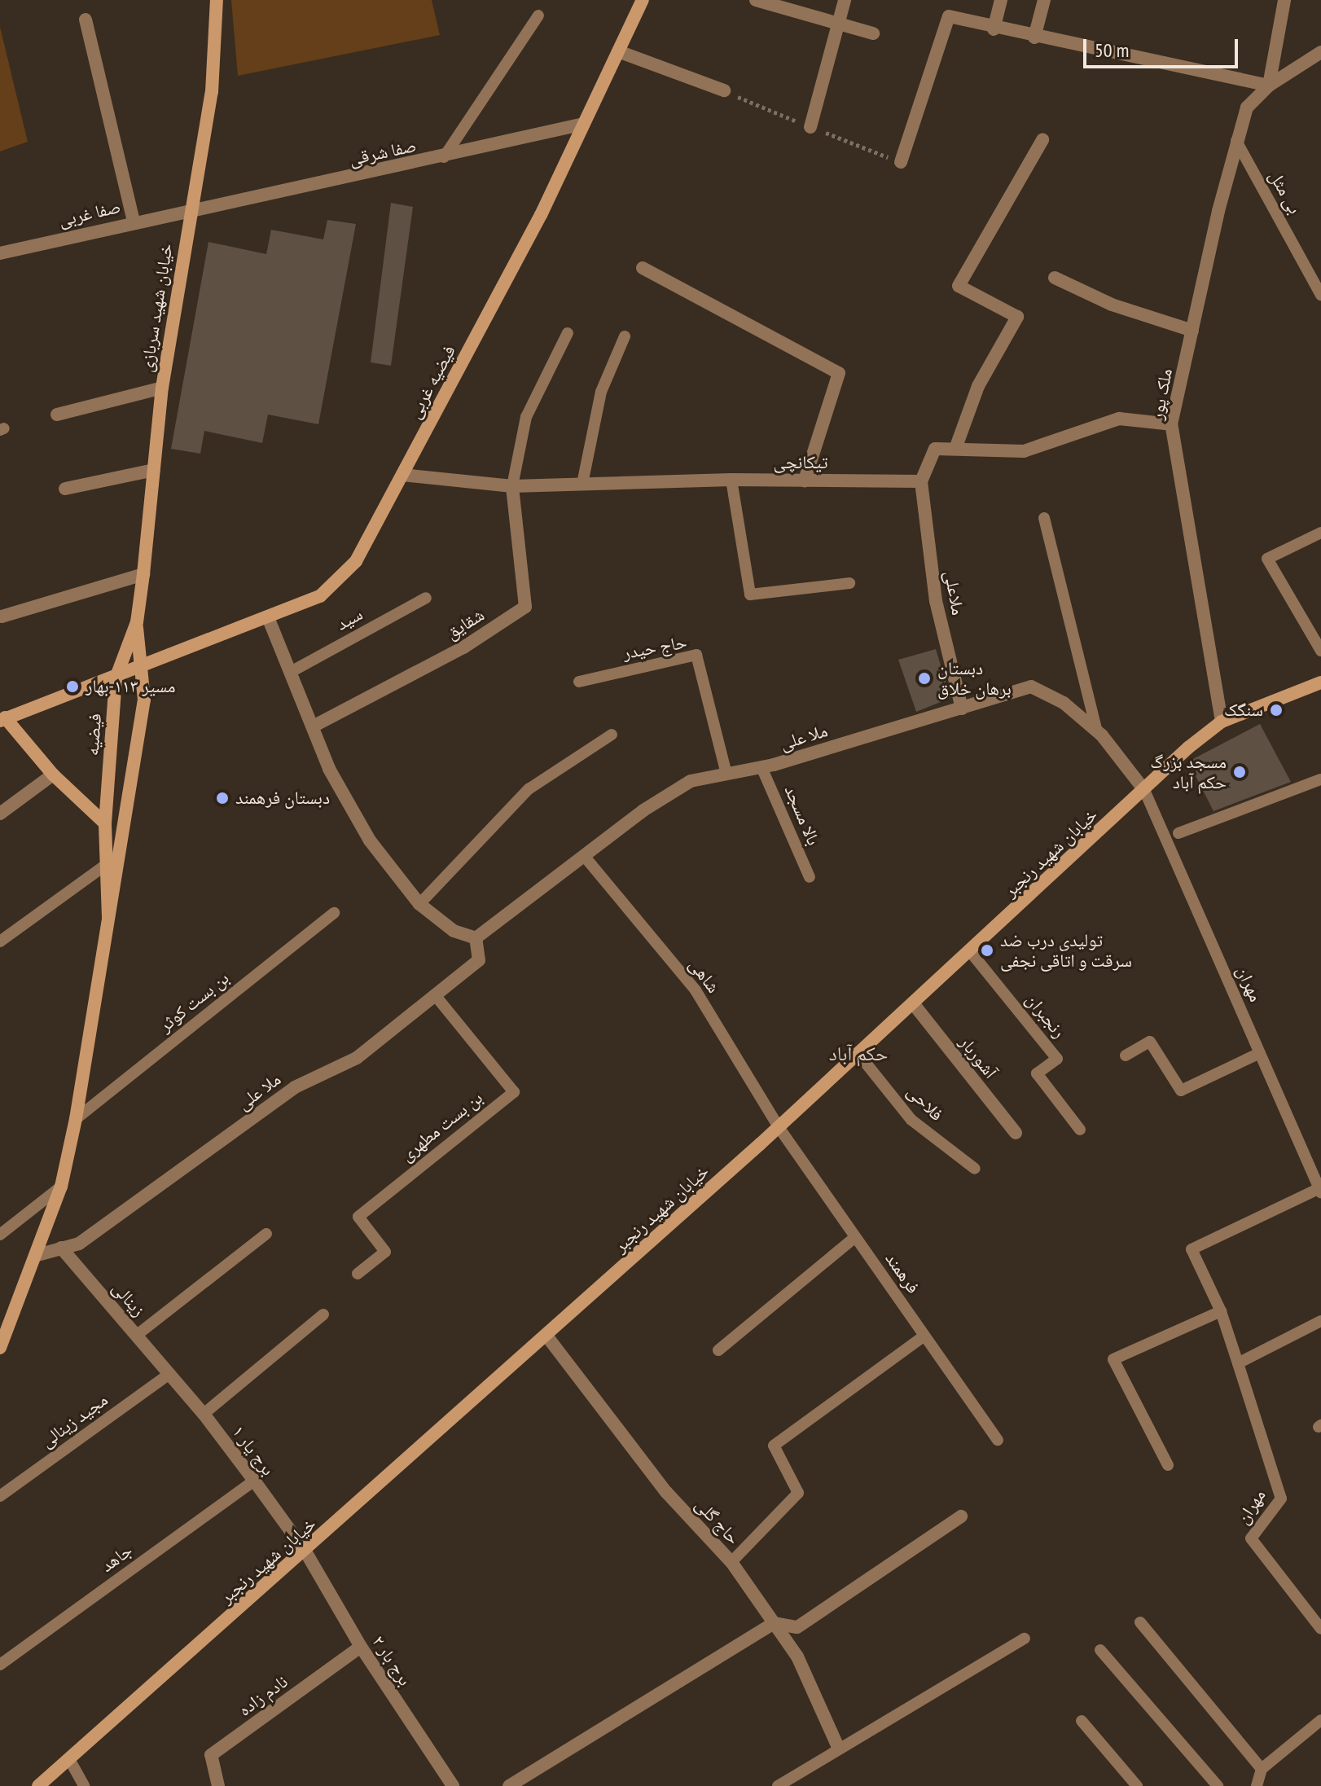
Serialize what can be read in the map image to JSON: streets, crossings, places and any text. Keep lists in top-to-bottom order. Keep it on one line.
{"streets":{"street":["صفا شرقی","صفا غربی","خیابان شهید سربازی","فیضیه غربی","ملک پور","تیکانچی","ملاعلی","شقایق","فیضیه","ملا علی","خیابان شهید رنجبر","آشوربار","زینالی","برج یار ۱","حاج گلی","برج بار ۲","نادم زاده"],"lane":["بی مثل","سید","حاج حیدر","بالا مسجد","شاهی","مهران","بن بست کوثر","رنجبران","فلاحی","بن بست مطهری","فرهمند","مجید زینالی","جاهد"]},"crossings":[["صفا شرقی","صفا غربی"],["صفا شرقی","خیابان شهید سربازی"],["صفا شرقی","فیضیه غربی"],["بی مثل","ملک پور"],["صفا غربی","خیابان شهید سربازی"],["خیابان شهید سربازی","فیضیه"],["فیضیه غربی","تیکانچی"],["فیضیه غربی","فیضیه"],["ملک پور","خیابان شهید رنجبر"],["تیکانچی","ملاعلی"],["تیکانچی","شقایق"],["ملاعلی","ملا علی"],["حاج حیدر","ملا علی"],["فیضیه","ملا علی"],["فیضیه","بن بست کوثر"],["ملا علی","بالا مسجد"],["ملا علی","خیابان شهید رنجبر"],["ملا علی","شاهی"],["ملا علی","مهران"],["ملا علی","بن بست مطهری"],["ملا علی","زینالی"],["خیابان شهید رنجبر","شاهی"],["خیابان شهید رنجبر","مهران"],["خیابان شهید رنجبر","رنجبران"],["خیابان شهید رنجبر","آشوربار"],["خیابان شهید رنجبر","فلاحی"],["خیابان شهید رنجبر","فرهمند"],["خیابان شهید رنجبر","برج یار ۱"],["خیابان شهید رنجبر","حاج گلی"],["خیابان شهید رنجبر","برج بار ۲"],["شاهی","فرهمند"],["زینالی","مجید زینالی"],["زینالی","برج یار ۱"],["مجید زینالی","برج یار ۱"],["برج یار ۱","جاهد"],["برج یار ۱","برج بار ۲"],["برج بار ۲","نادم زاده"]],"districts":["حکم آباد"],"places":["دبستان برهان خلاق","مسیر ۱۱۳-بهار","سنگک","مسجد بزرگ حکم آباد","دبستان فرهمند","تولیدی درب ضد سرقت و اتاقی نجفی"],"scale_bar":"50 m"}
